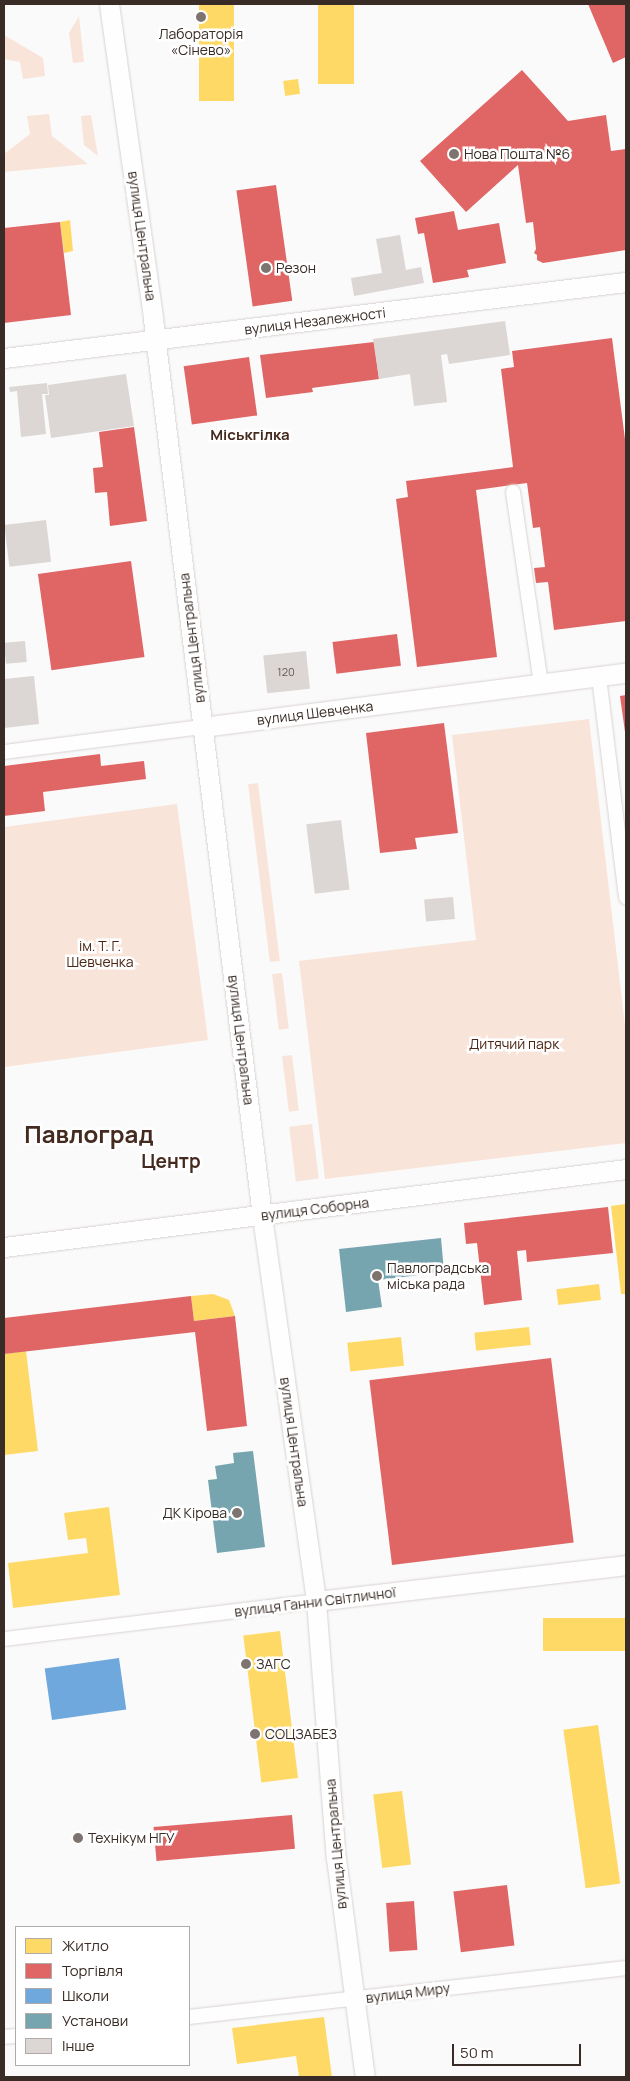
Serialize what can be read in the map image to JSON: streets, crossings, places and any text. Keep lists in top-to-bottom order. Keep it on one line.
{"streets":{"street":["вулиця Центральна","вулиця Незалежності","вулиця Шевченка","вулиця Соборна","вулиця Ганни Світличної","вулиця Миру"]},"crossings":[["вулиця Центральна","вулиця Незалежності"],["вулиця Центральна","вулиця Шевченка"],["вулиця Центральна","вулиця Соборна"],["вулиця Центральна","вулиця Ганни Світличної"],["вулиця Центральна","вулиця Миру"]],"districts":["Міськгілка","Павлоград","Центр"],"parks":["ім. Т. Г. Шевченка","Дитячий парк"],"places":["Лабораторія «Сінево»","Нова Пошта №6","Резон","Павлоградська міська рада","ДК Кірова","ЗАГС","СОЦЗАБЕЗ","Технікум НГУ"],"house_numbers":["120"],"legend":["Житло","Торгівля","Школи","Установи","Інше"],"scale_bar":"50 m"}
